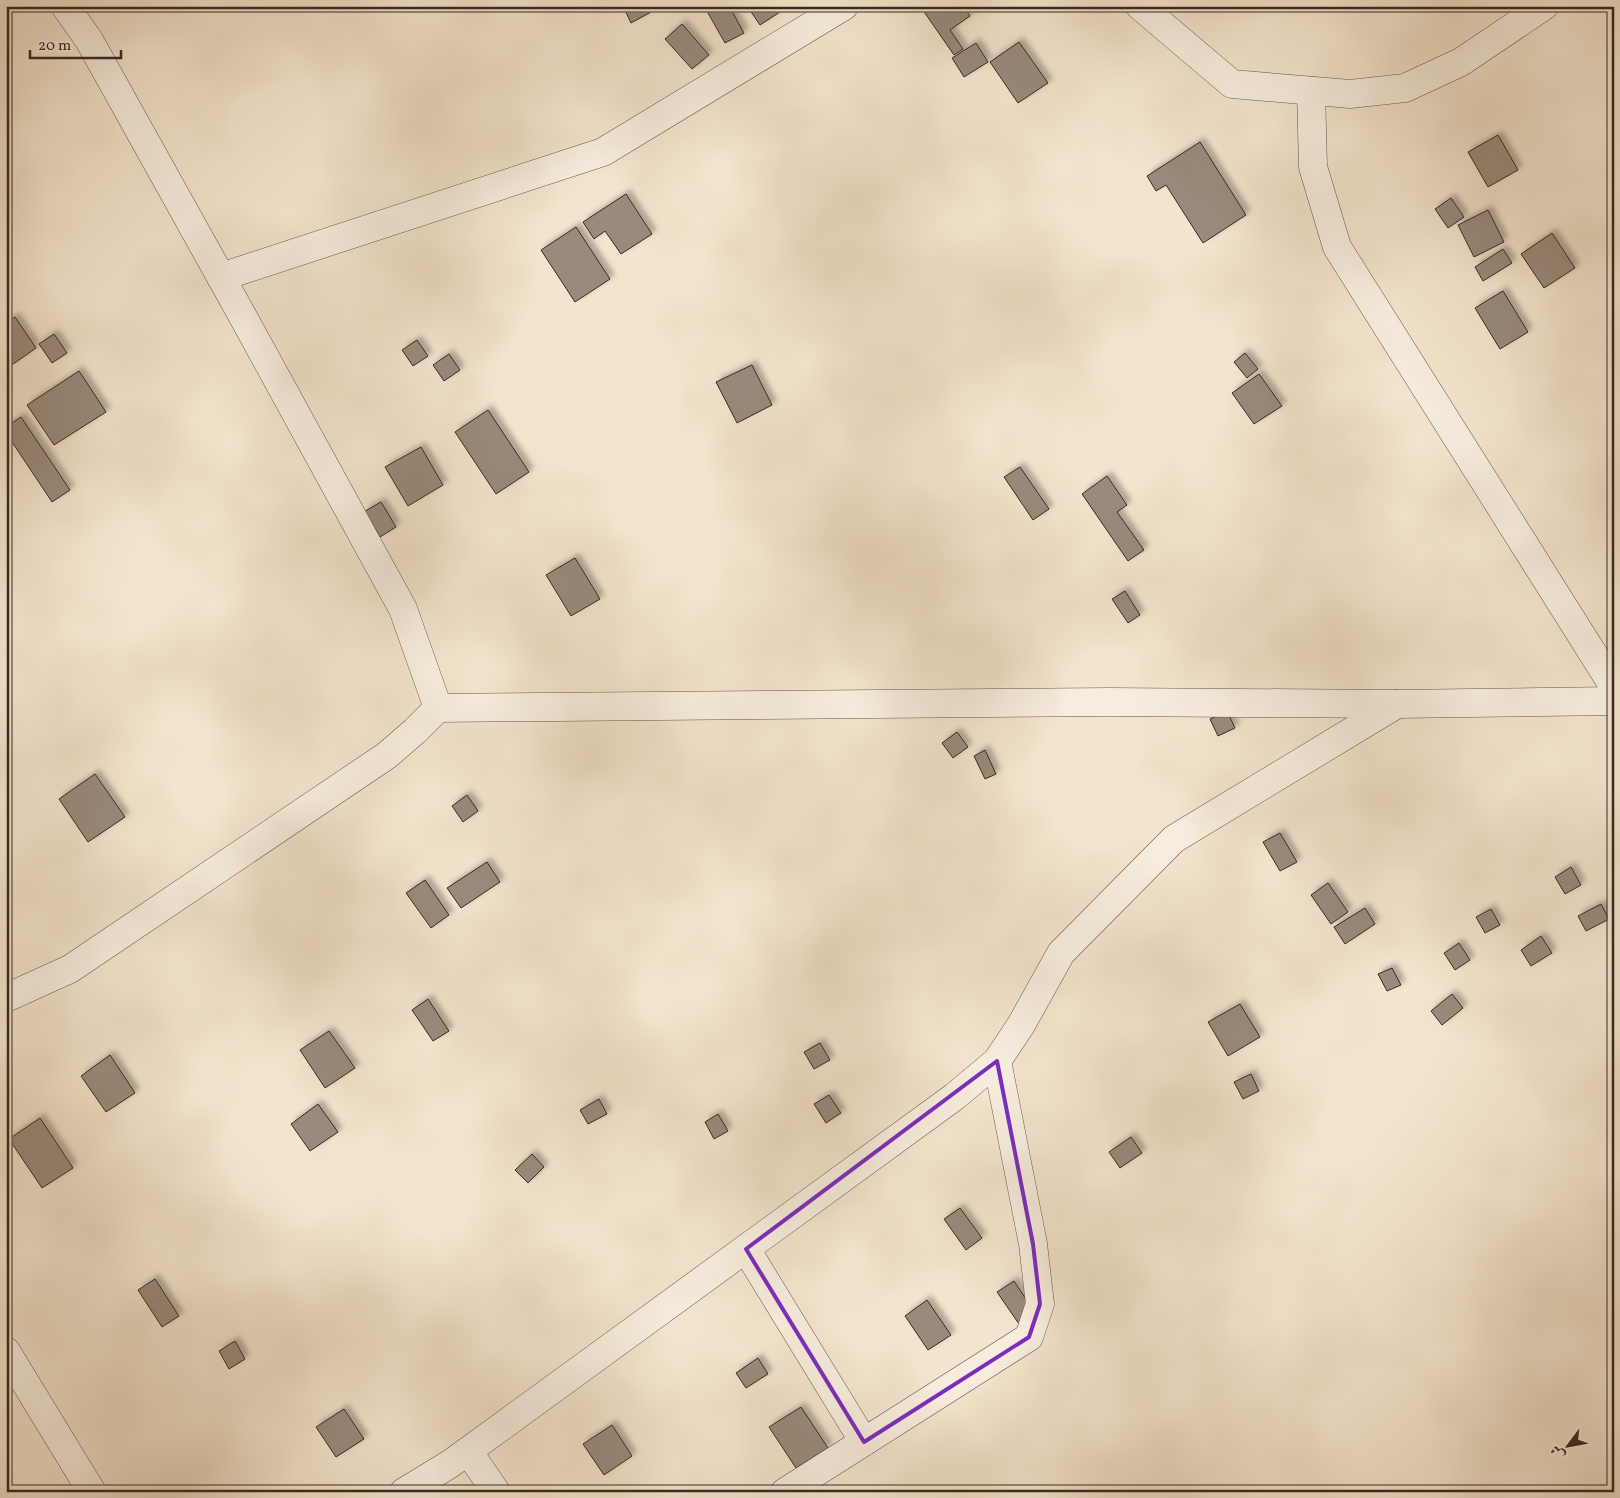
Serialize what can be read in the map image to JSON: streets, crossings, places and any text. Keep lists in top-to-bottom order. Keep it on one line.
{"scale_bar":"20 m","north":"bottom left"}
